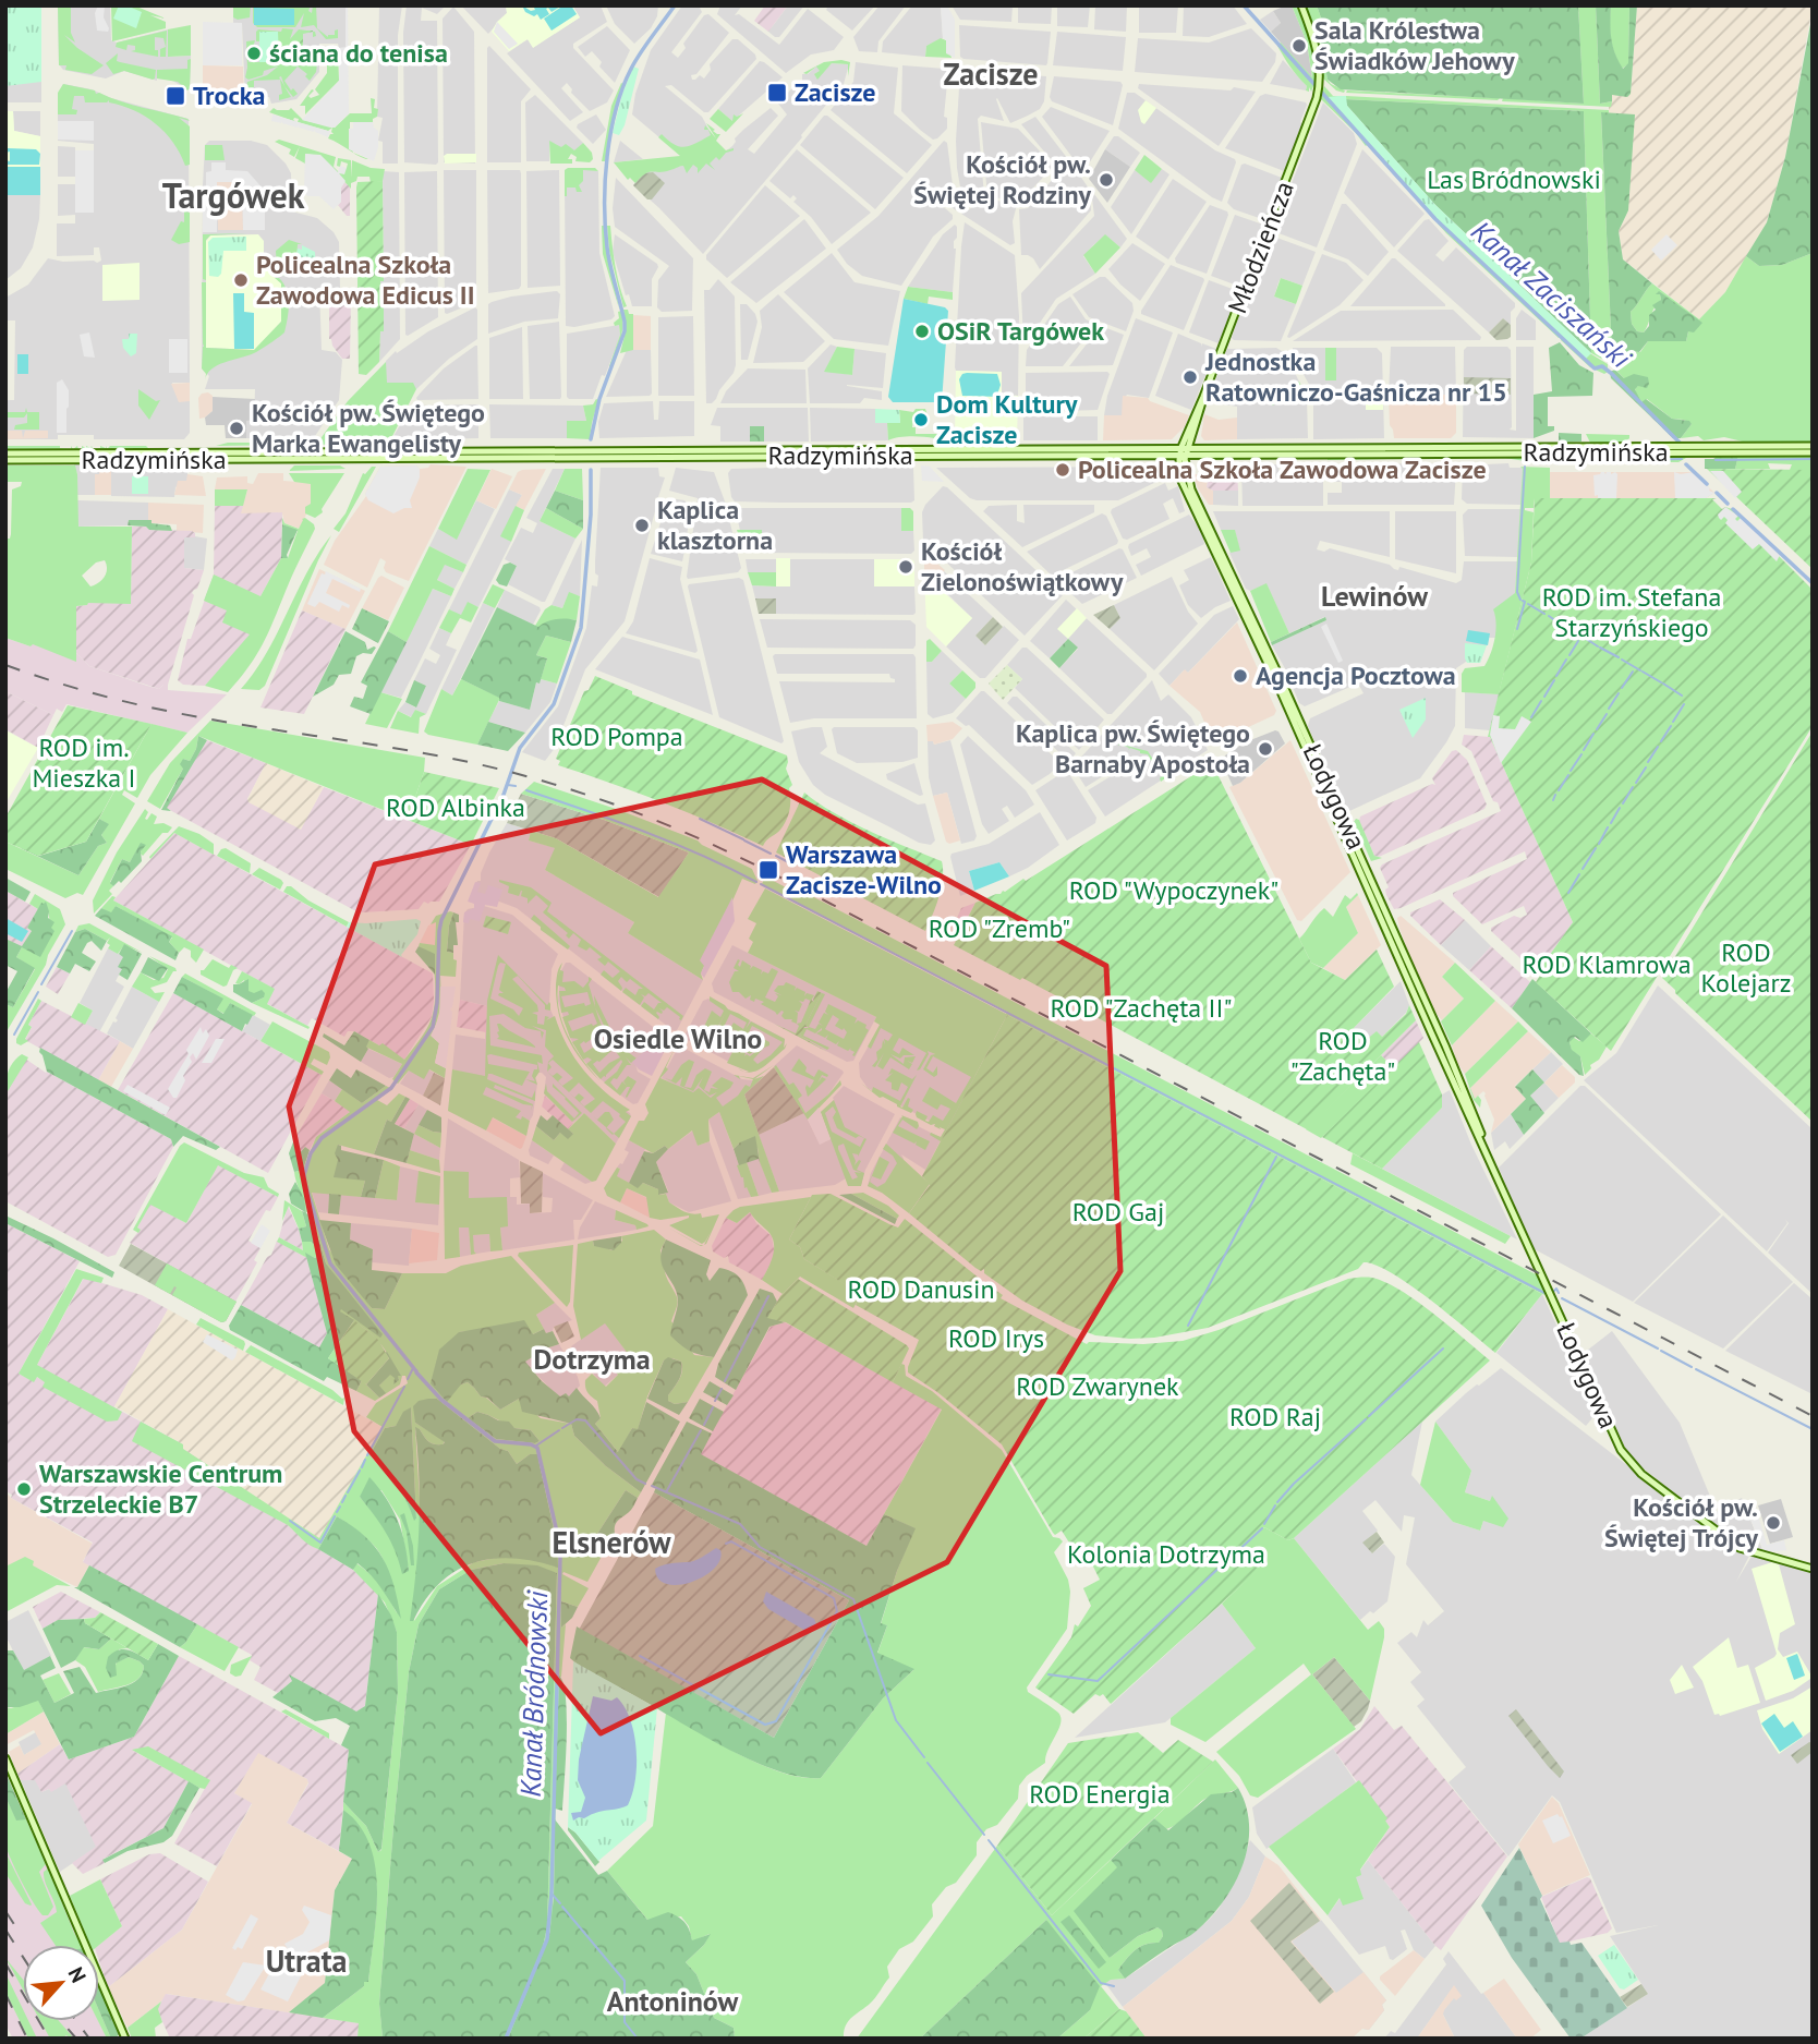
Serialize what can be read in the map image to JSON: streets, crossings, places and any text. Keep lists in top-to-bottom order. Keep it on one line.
{"streets":{"main road":["Młodzieńcza","Radzymińska","Łodygowa"]},"crossings":[["Młodzieńcza","Radzymińska"],["Młodzieńcza","Łodygowa"],["Radzymińska","Łodygowa"]],"districts":["Zacisze","Targówek","Lewinów","Osiedle Wilno","Dotrzyma","Elsnerów","Utrata","Antoninów"],"water":["Kanał Zaciszański","Kanał Bródnowski"],"parks":["Las Bródnowski","ROD im. Stefana Starzyńskiego","ROD Pompa","ROD im. Mieszka I","ROD Albinka","ROD \"Wypoczynek\"","ROD \"Zremb\"","ROD Kolejarz","ROD Klamrowa","ROD \"Zachęta II\"","ROD \"Zachęta\"","ROD Gaj","ROD Danusin","ROD Irys","ROD Zwarynek","ROD Raj","Kolonia Dotrzyma","ROD Energia"],"places":{"other":["Sala Królestwa Świadków Jehowy","ściana do tenisa","Kościół pw. Świętej Rodziny","Policealna Szkoła Zawodowa Edicus II","OSiR Targówek","Jednostka Ratowniczo-Gaśnicza nr 15","Dom Kultury Zacisze","Kościół pw. Świętego Marka Ewangelisty","Policealna Szkoła Zawodowa Zacisze","Kaplica klasztorna","Kościół Zielonoświątkowy","Agencja Pocztowa","Kaplica pw. Świętego Barnaby Apostoła","Warszawskie Centrum Strzeleckie B7","Kościół pw. Świętej Trójcy"],"transit":["Zacisze","Trocka","Warszawa Zacisze-Wilno"]},"north":"top right"}
